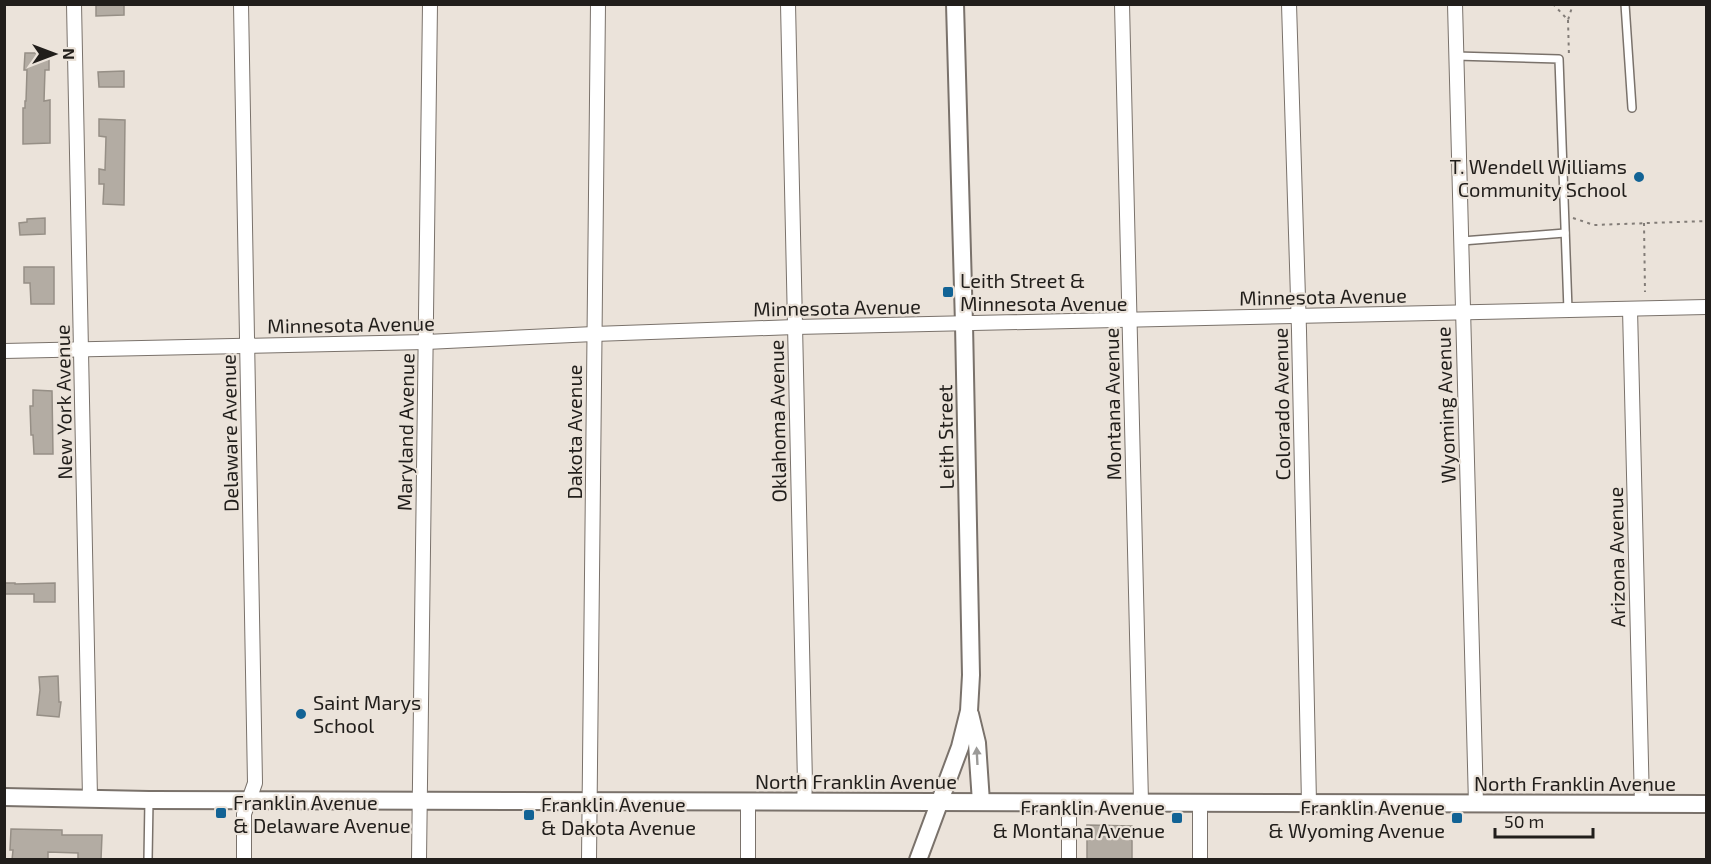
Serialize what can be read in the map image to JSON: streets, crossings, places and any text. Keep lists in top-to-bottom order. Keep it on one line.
{"streets":{"street":["Minnesota Avenue","New York Avenue","Montana Avenue","Colorado Avenue","Wyoming Avenue","Oklahoma Avenue","Maryland Avenue","Dakota Avenue","Delaware Avenue","Leith Street","Arizona Avenue","North Franklin Avenue"]},"crossings":[["Minnesota Avenue","New York Avenue"],["Minnesota Avenue","Montana Avenue"],["Minnesota Avenue","Colorado Avenue"],["Minnesota Avenue","Wyoming Avenue"],["Minnesota Avenue","Oklahoma Avenue"],["Minnesota Avenue","Maryland Avenue"],["Minnesota Avenue","Dakota Avenue"],["Minnesota Avenue","Delaware Avenue"],["Minnesota Avenue","Leith Street"],["Minnesota Avenue","Arizona Avenue"],["New York Avenue","North Franklin Avenue"],["Montana Avenue","North Franklin Avenue"],["Colorado Avenue","North Franklin Avenue"],["Wyoming Avenue","North Franklin Avenue"],["Oklahoma Avenue","North Franklin Avenue"],["Maryland Avenue","North Franklin Avenue"],["Dakota Avenue","North Franklin Avenue"],["Delaware Avenue","North Franklin Avenue"],["Leith Street","North Franklin Avenue"],["Arizona Avenue","North Franklin Avenue"]],"places":{"other":["T. Wendell Williams Community School","Saint Marys School"],"transit":["Leith Street & Minnesota Avenue","Franklin Avenue & Delaware Avenue","Franklin Avenue & Dakota Avenue","Franklin Avenue & Montana Avenue","Franklin Avenue & Wyoming Avenue"]},"scale_bar":"50 m","north":"right"}
